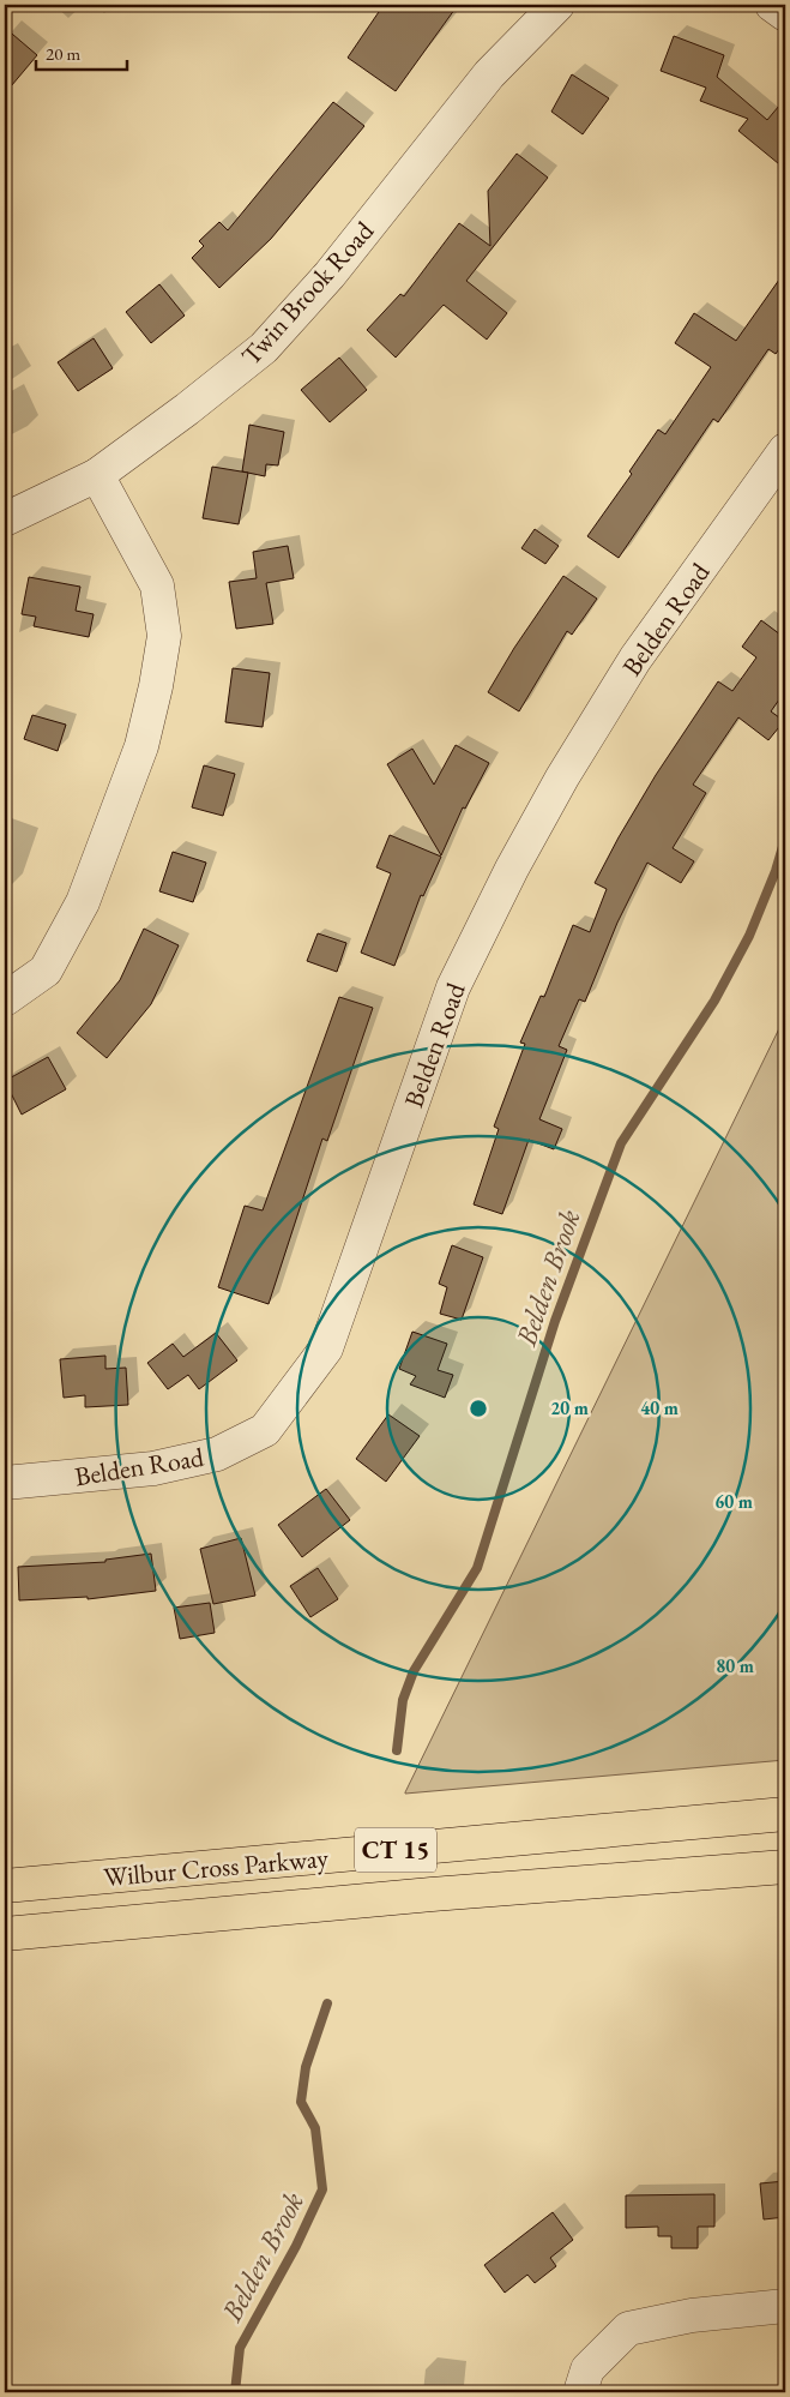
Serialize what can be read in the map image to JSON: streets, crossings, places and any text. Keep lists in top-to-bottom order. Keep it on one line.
{"streets":{"highway":["CT 15","Wilbur Cross Parkway"],"street":["Twin Brook Road","Belden Road"]},"water":["Belden Brook"],"scale_bar":"20 m","rings":["20 m","40 m","60 m","80 m"]}
